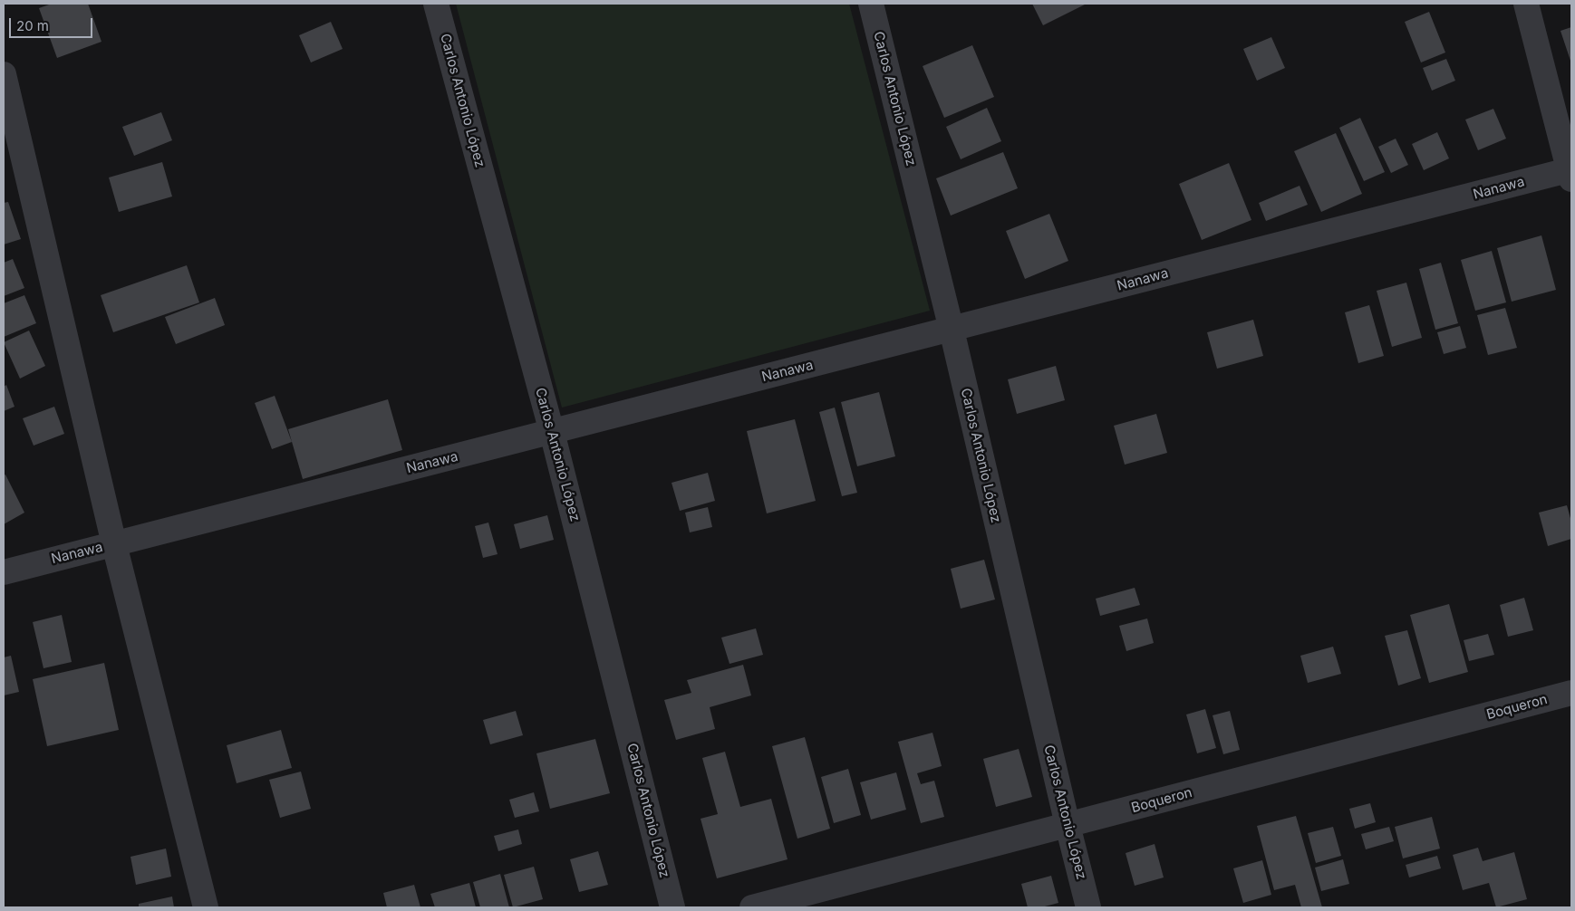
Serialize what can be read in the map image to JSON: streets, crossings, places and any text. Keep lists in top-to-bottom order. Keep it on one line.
{"streets":{"street":["Carlos Antonio López","Nanawa","Boqueron"]},"crossings":[["Carlos Antonio López","Nanawa"],["Carlos Antonio López","Boqueron"]],"scale_bar":"20 m"}
